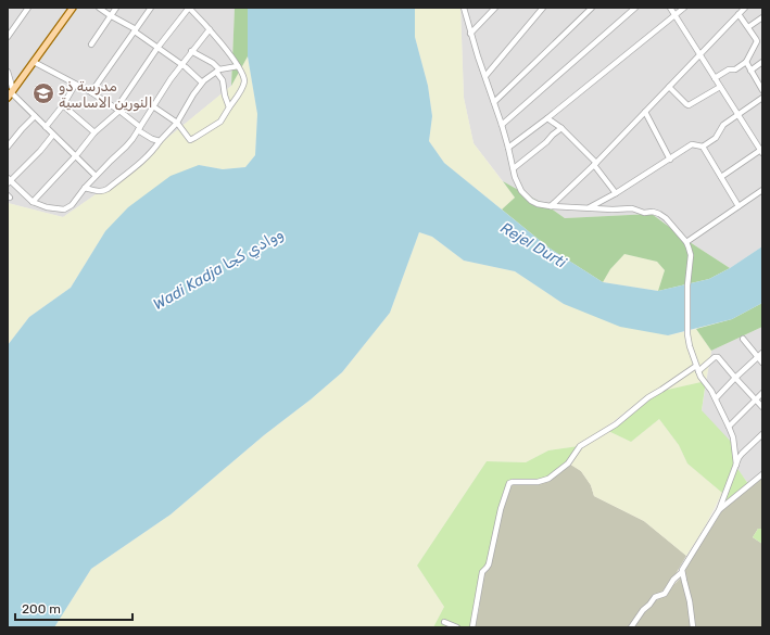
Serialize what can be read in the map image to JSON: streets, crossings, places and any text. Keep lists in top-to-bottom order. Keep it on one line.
{"water":["Rejel Durti","Wadi Kadja ووادي كجا"],"places":{"school or university":["مدرسة ذو النورين الاساسية"]},"scale_bar":"200 m"}
